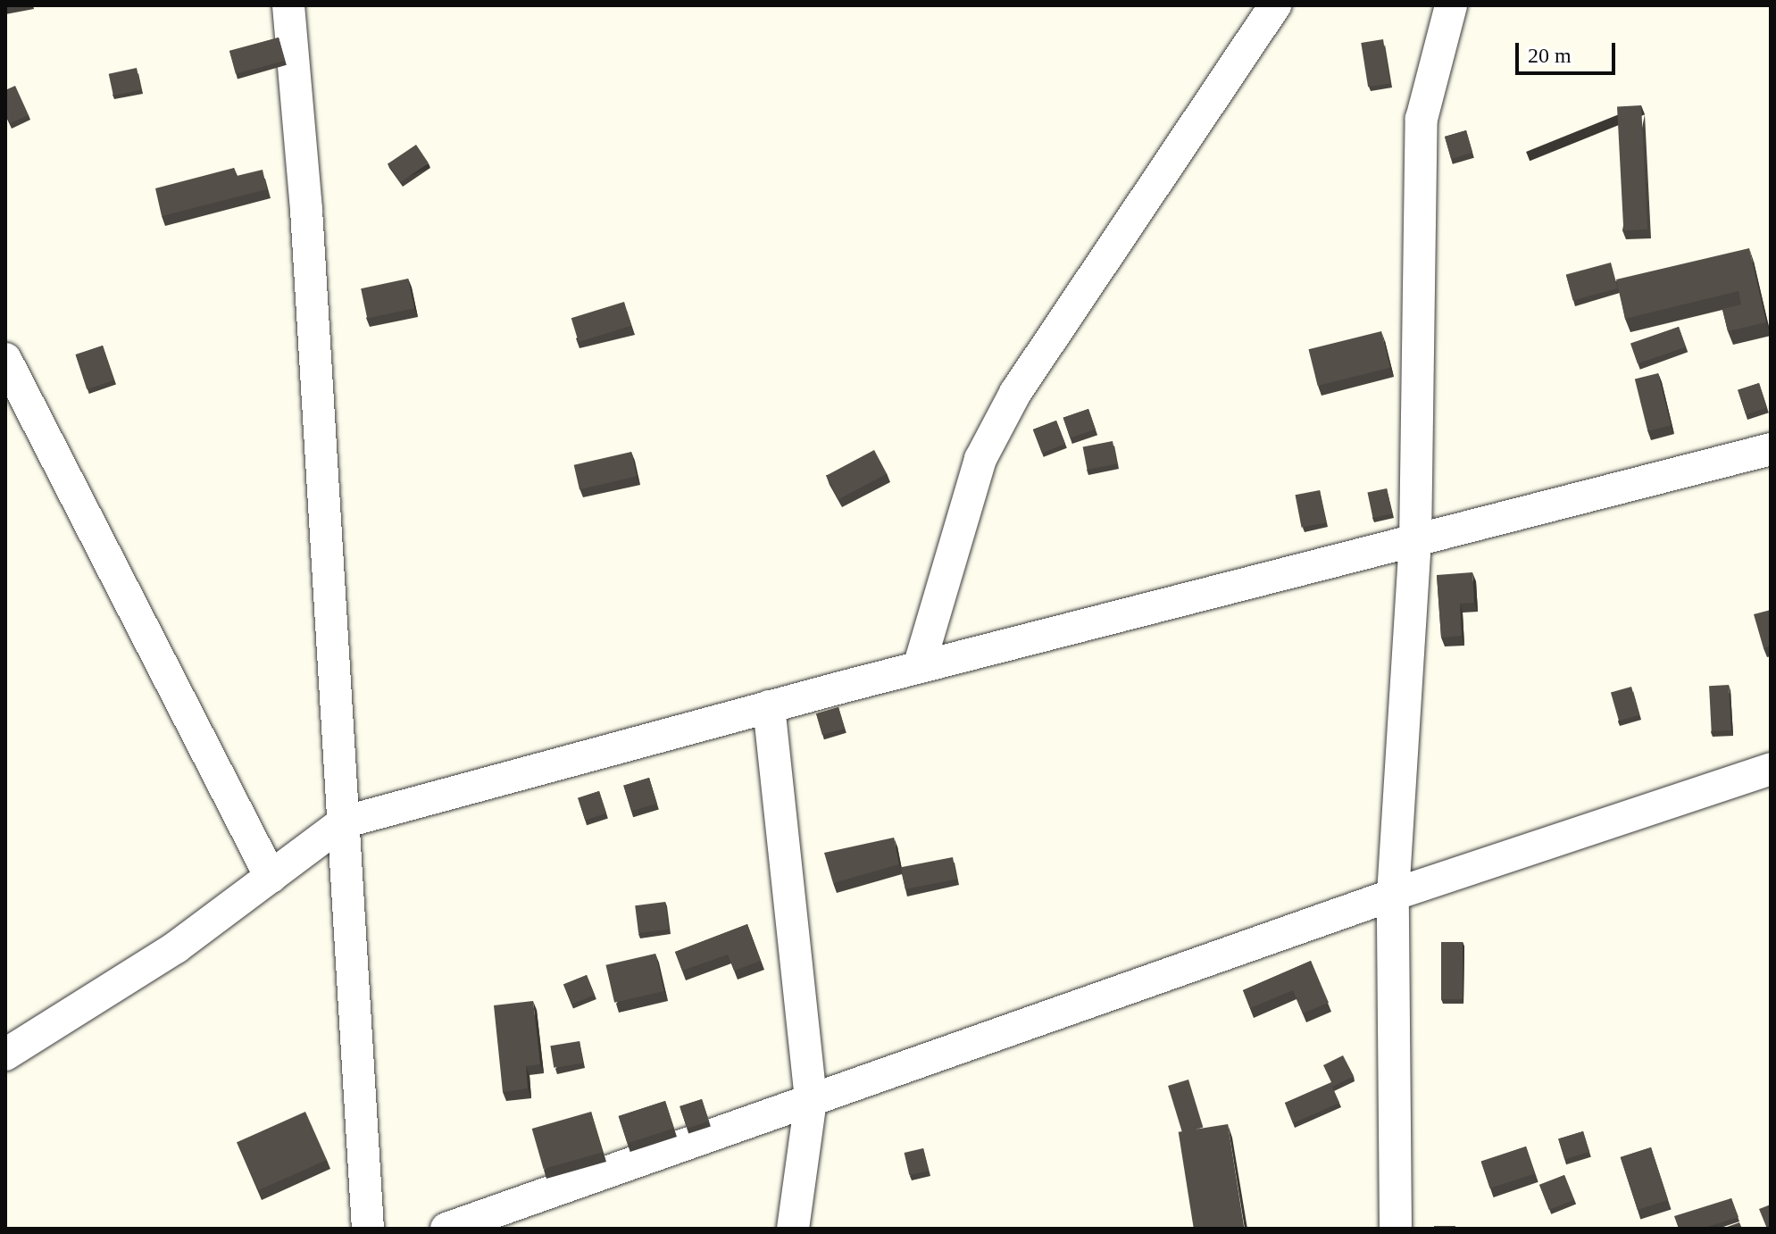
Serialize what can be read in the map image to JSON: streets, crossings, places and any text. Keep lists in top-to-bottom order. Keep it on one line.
{"scale_bar":"20 m"}
